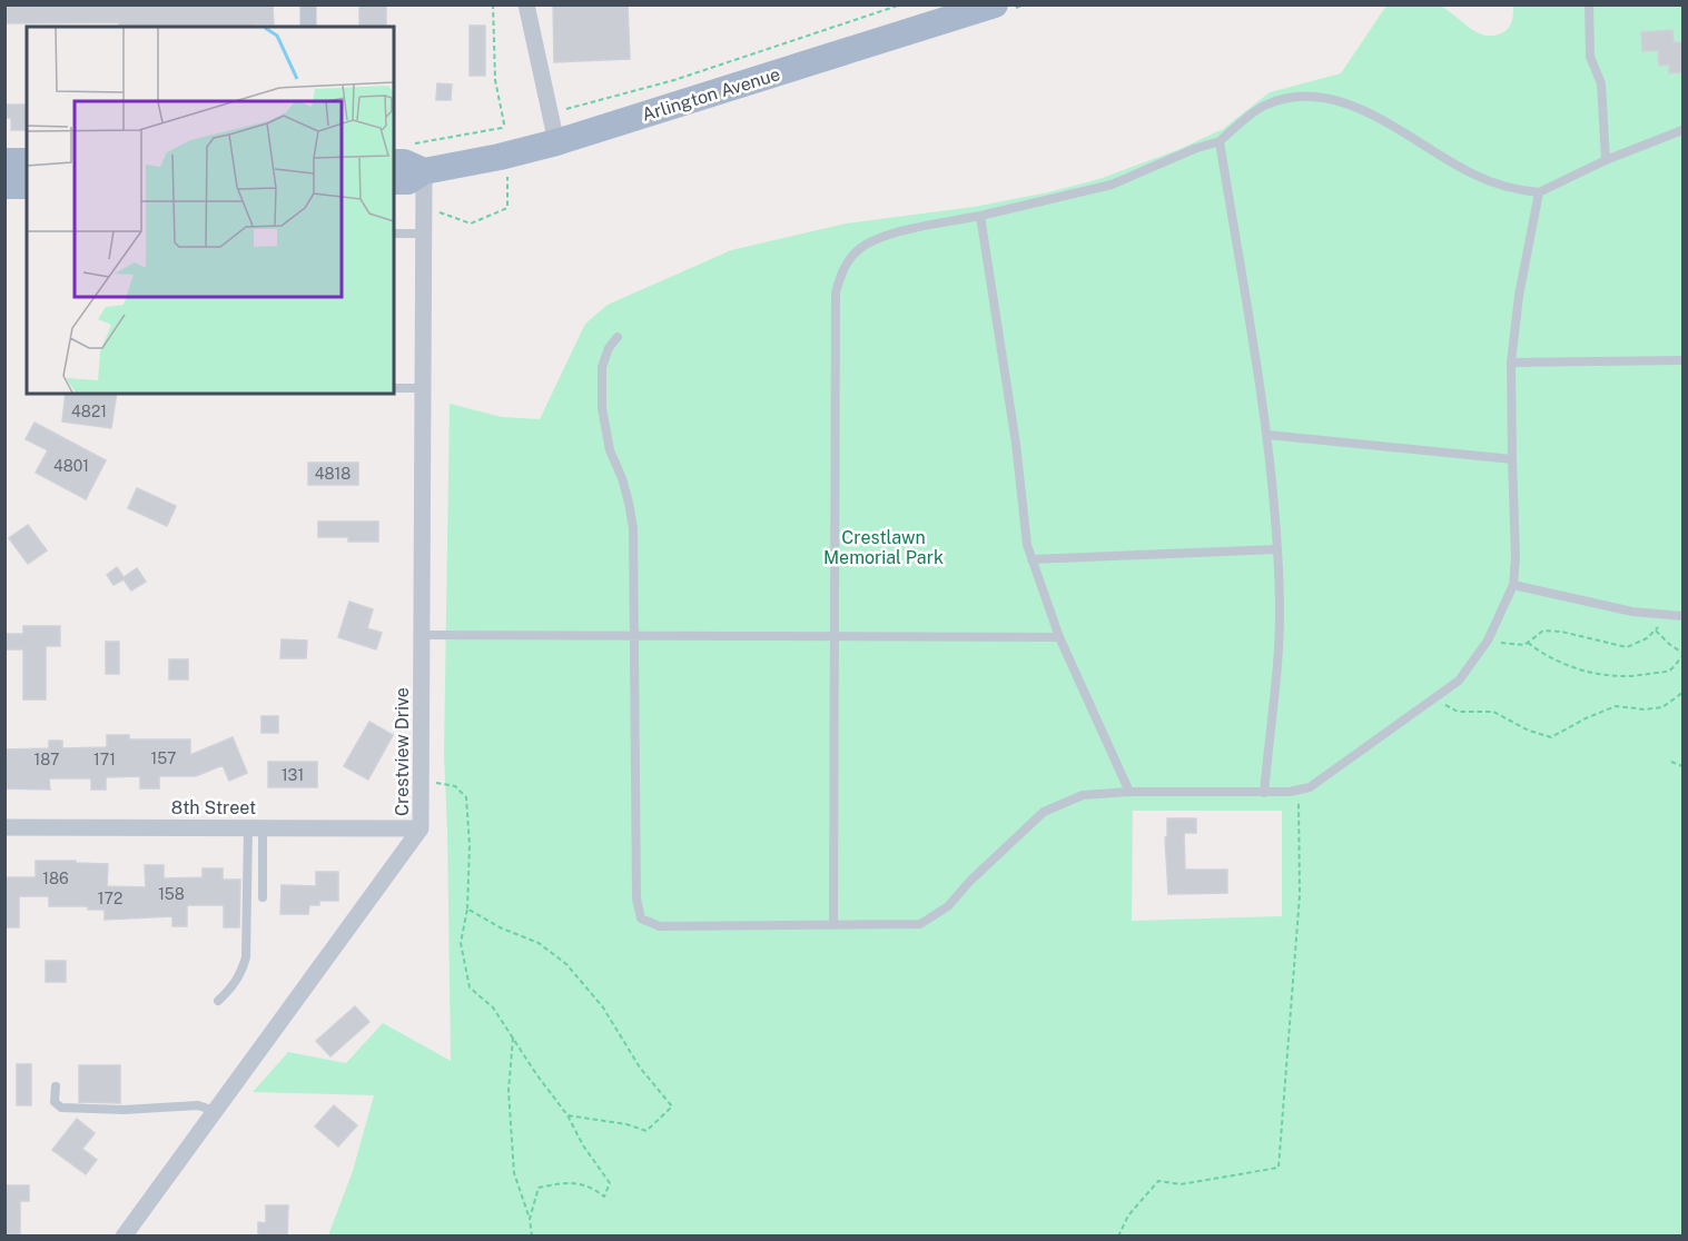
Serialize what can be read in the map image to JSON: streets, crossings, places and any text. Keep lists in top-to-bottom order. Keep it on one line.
{"streets":{"main road":["Arlington Avenue"],"street":["Crestview Drive","8th Street"]},"crossings":[["Arlington Avenue","Crestview Drive"],["Crestview Drive","8th Street"]],"parks":["Crestlawn Memorial Park"],"house_numbers":["4821","4801","4818","157","187","171","131","186","158","172"]}
